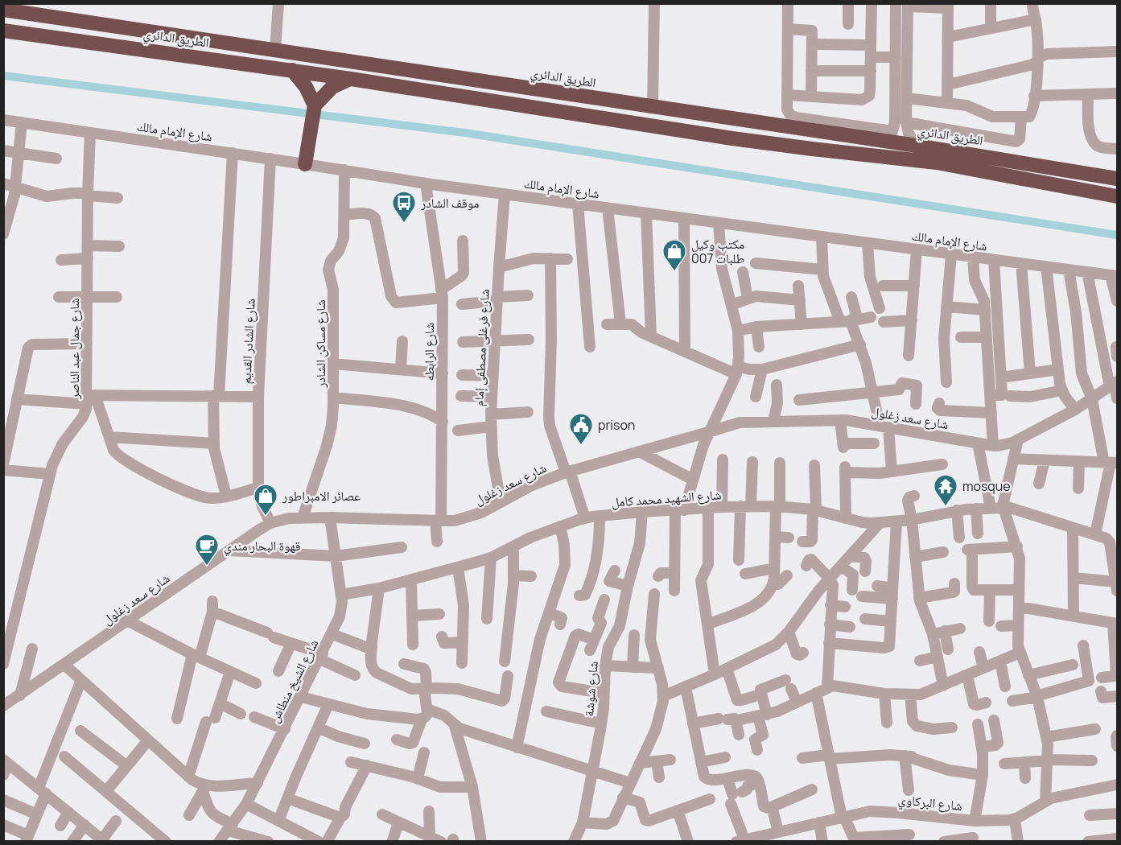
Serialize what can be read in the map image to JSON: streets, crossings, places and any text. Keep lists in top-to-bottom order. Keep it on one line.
{"streets":{"highway":["الطريق الدائري"],"street":["شارع الإمام مالك","شارع الشادر القديم","شارع مساكن الشادر","شارع فرغلى مصطفى إمام","شارع جمال عبد الناصر","شارع الرابطه","شارع سعد زغلول","شارع الشهيد محمد كامل","شارع الشيخ منطاش","شارع شوشة","شارع البركاوي"]},"crossings":[["شارع الإمام مالك","شارع الشادر القديم"],["شارع الإمام مالك","شارع مساكن الشادر"],["شارع الإمام مالك","شارع فرغلى مصطفى إمام"],["شارع الإمام مالك","شارع جمال عبد الناصر"],["شارع الإمام مالك","شارع الرابطه"],["شارع الشادر القديم","شارع سعد زغلول"],["شارع مساكن الشادر","شارع سعد زغلول"],["شارع فرغلى مصطفى إمام","شارع سعد زغلول"],["شارع الرابطه","شارع سعد زغلول"],["شارع سعد زغلول","شارع الشيخ منطاش"],["شارع الشهيد محمد كامل","شارع الشيخ منطاش"],["شارع الشهيد محمد كامل","شارع شوشة"]],"places":{"bus stop":["موقف الشادر"],"shop":["مكتب وكيل طلبات 007","عصائر الامبراطور"],"public building":["prison"],"temple":["mosque"],"cafe":["قهوة البحار مندي"]}}
